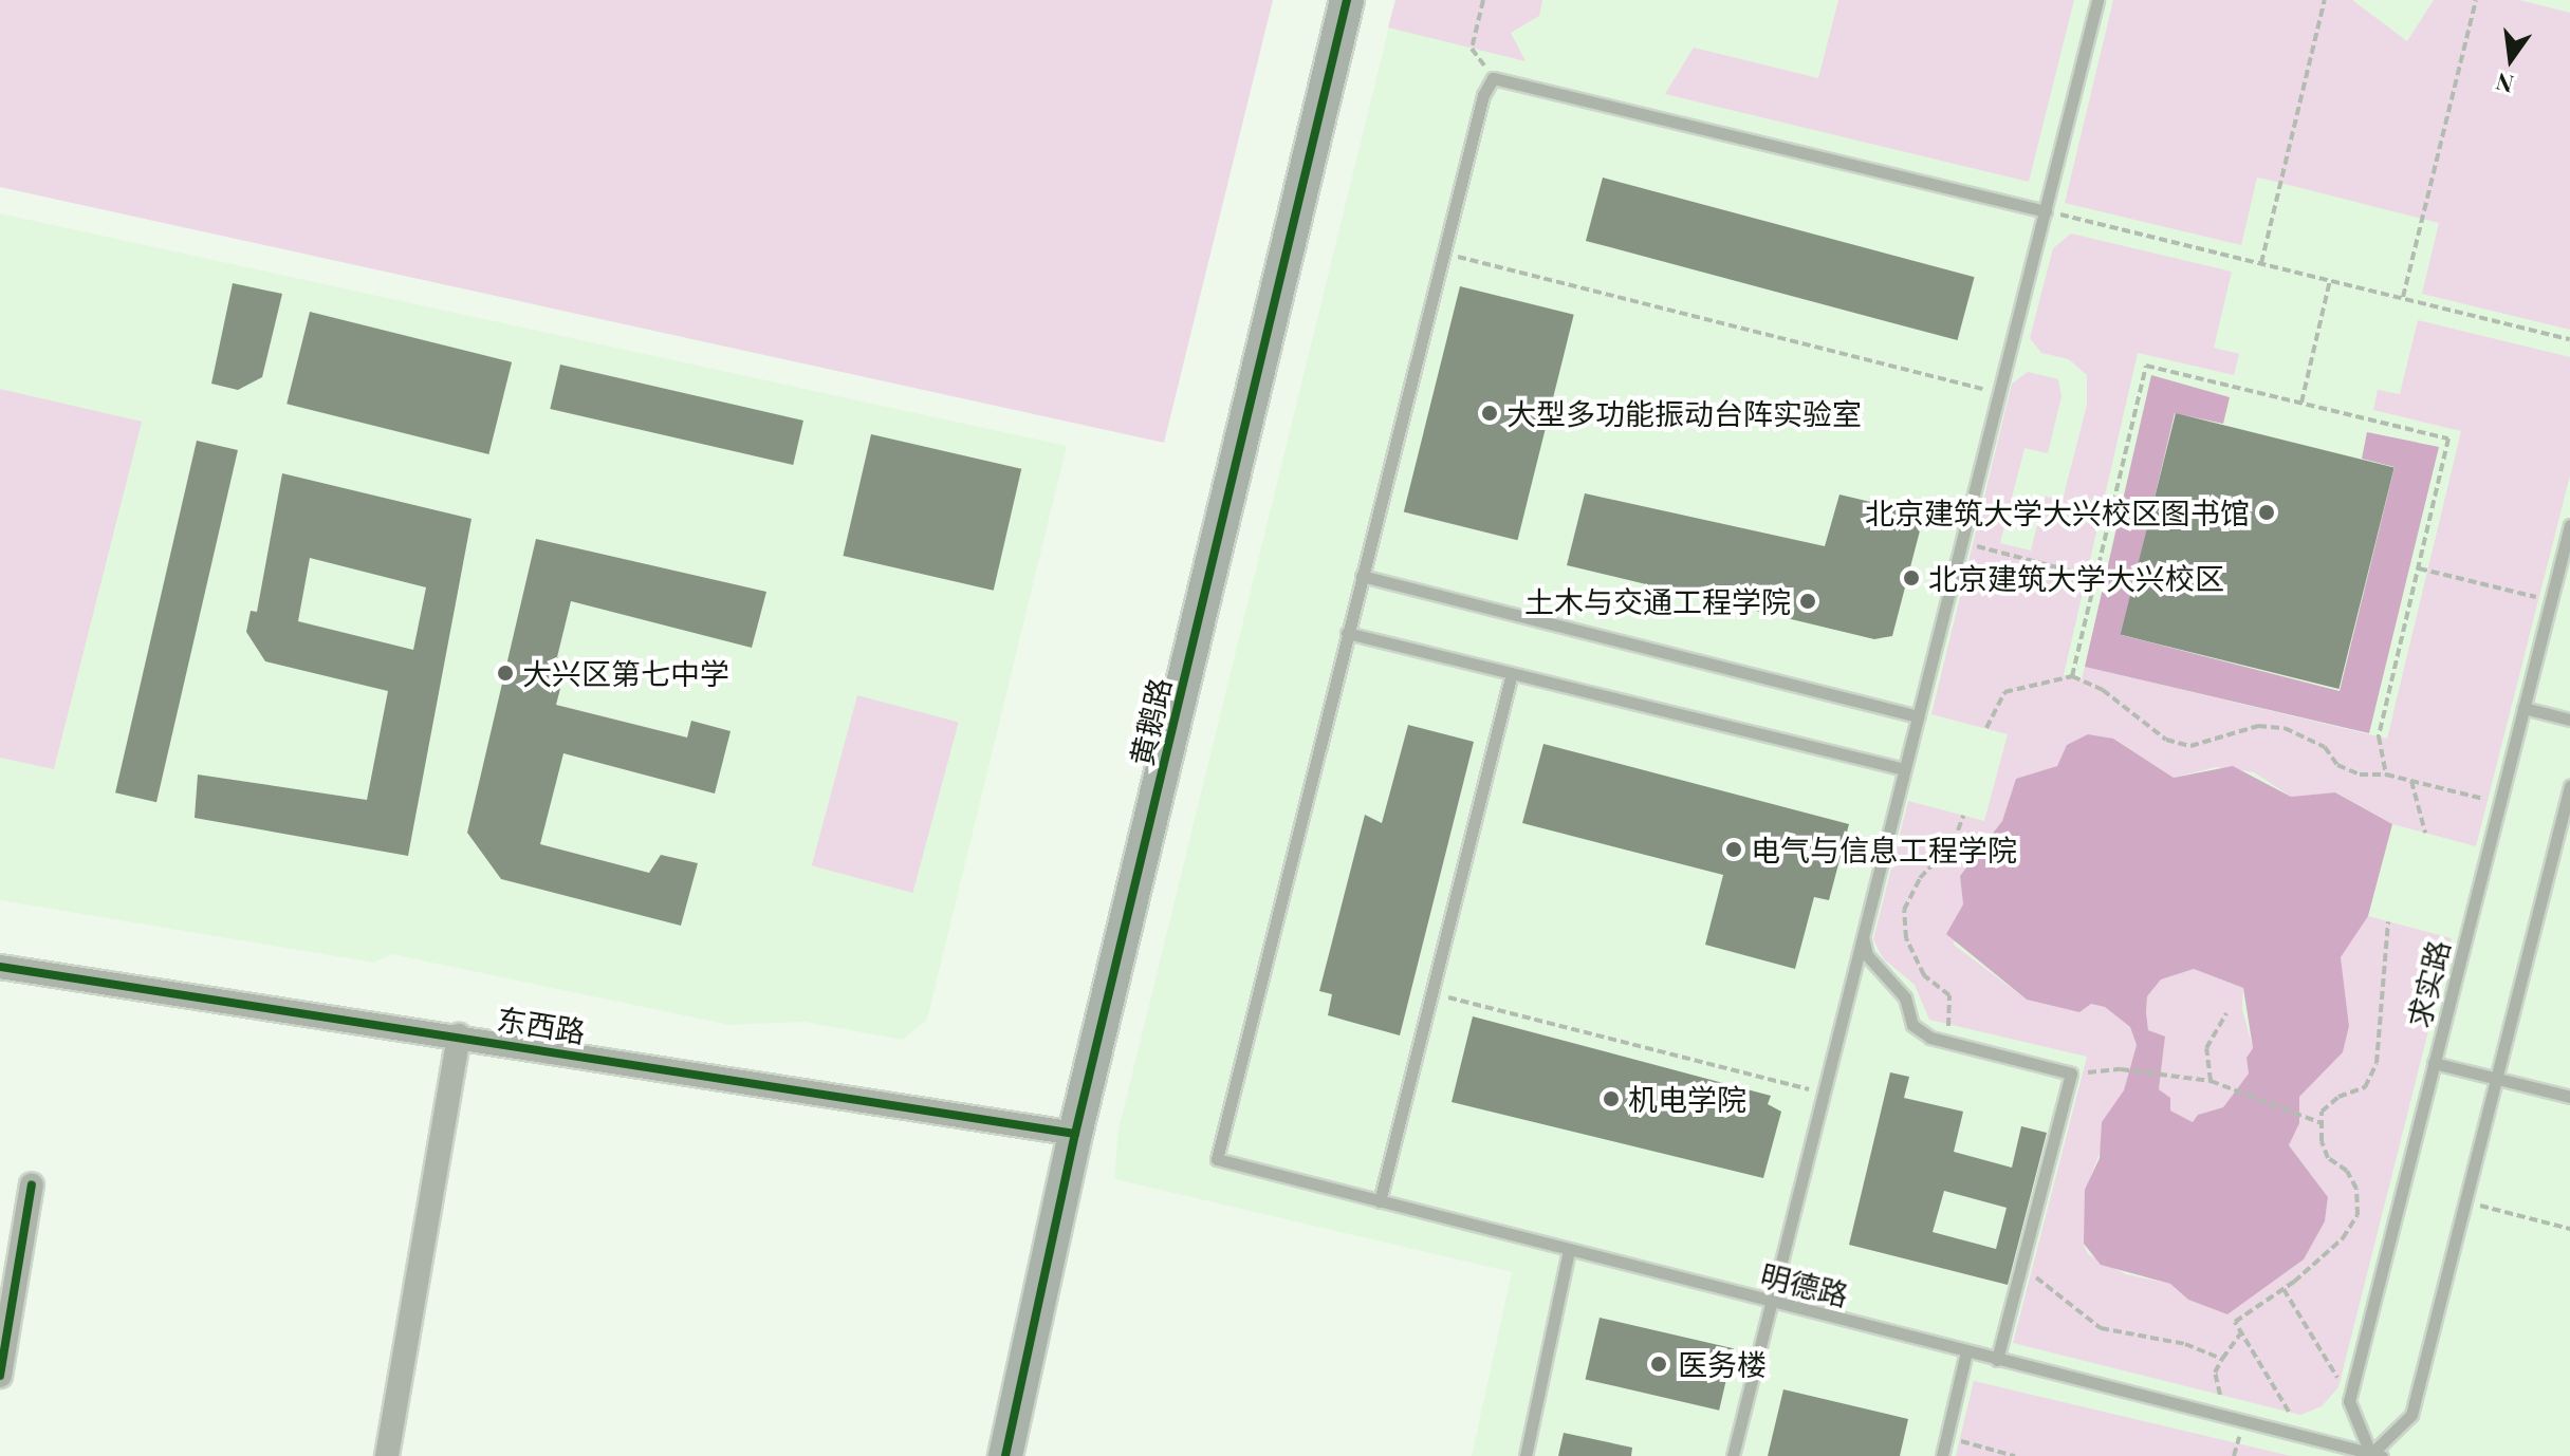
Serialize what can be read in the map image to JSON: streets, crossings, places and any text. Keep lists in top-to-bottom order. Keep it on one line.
{"streets":{"street":["黄鹅路","东西路"],"lane":["求实路","明德路"]},"crossings":[["黄鹅路","东西路"],["求实路","明德路"]],"places":["大型多功能振动台阵实验室","北京建筑大学大兴校区图书馆","北京建筑大学大兴校区","土木与交通工程学院","大兴区第七中学","电气与信息工程学院","机电学院","医务楼"],"north":"bottom"}
